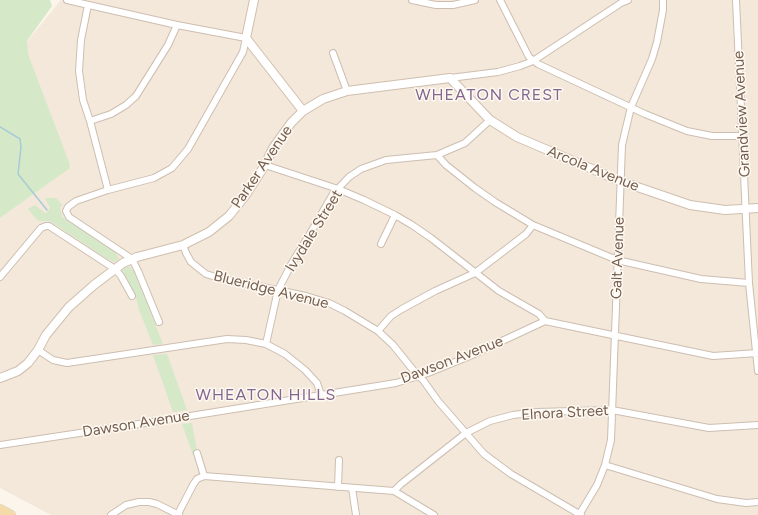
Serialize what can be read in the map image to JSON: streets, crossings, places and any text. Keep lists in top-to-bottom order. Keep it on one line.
{"streets":{"street":["Grandview Avenue","Parker Avenue","Arcola Avenue","Ivydale Street","Galt Avenue","Blueridge Avenue","Dawson Avenue","Elnora Street"]},"crossings":[["Grandview Avenue","Arcola Avenue"],["Parker Avenue","Arcola Avenue"],["Parker Avenue","Blueridge Avenue"],["Arcola Avenue","Ivydale Street"],["Arcola Avenue","Galt Avenue"],["Ivydale Street","Blueridge Avenue"],["Galt Avenue","Blueridge Avenue"],["Galt Avenue","Elnora Street"],["Blueridge Avenue","Dawson Avenue"],["Blueridge Avenue","Elnora Street"]],"districts":["WHEATON CREST","WHEATON HILLS"]}
